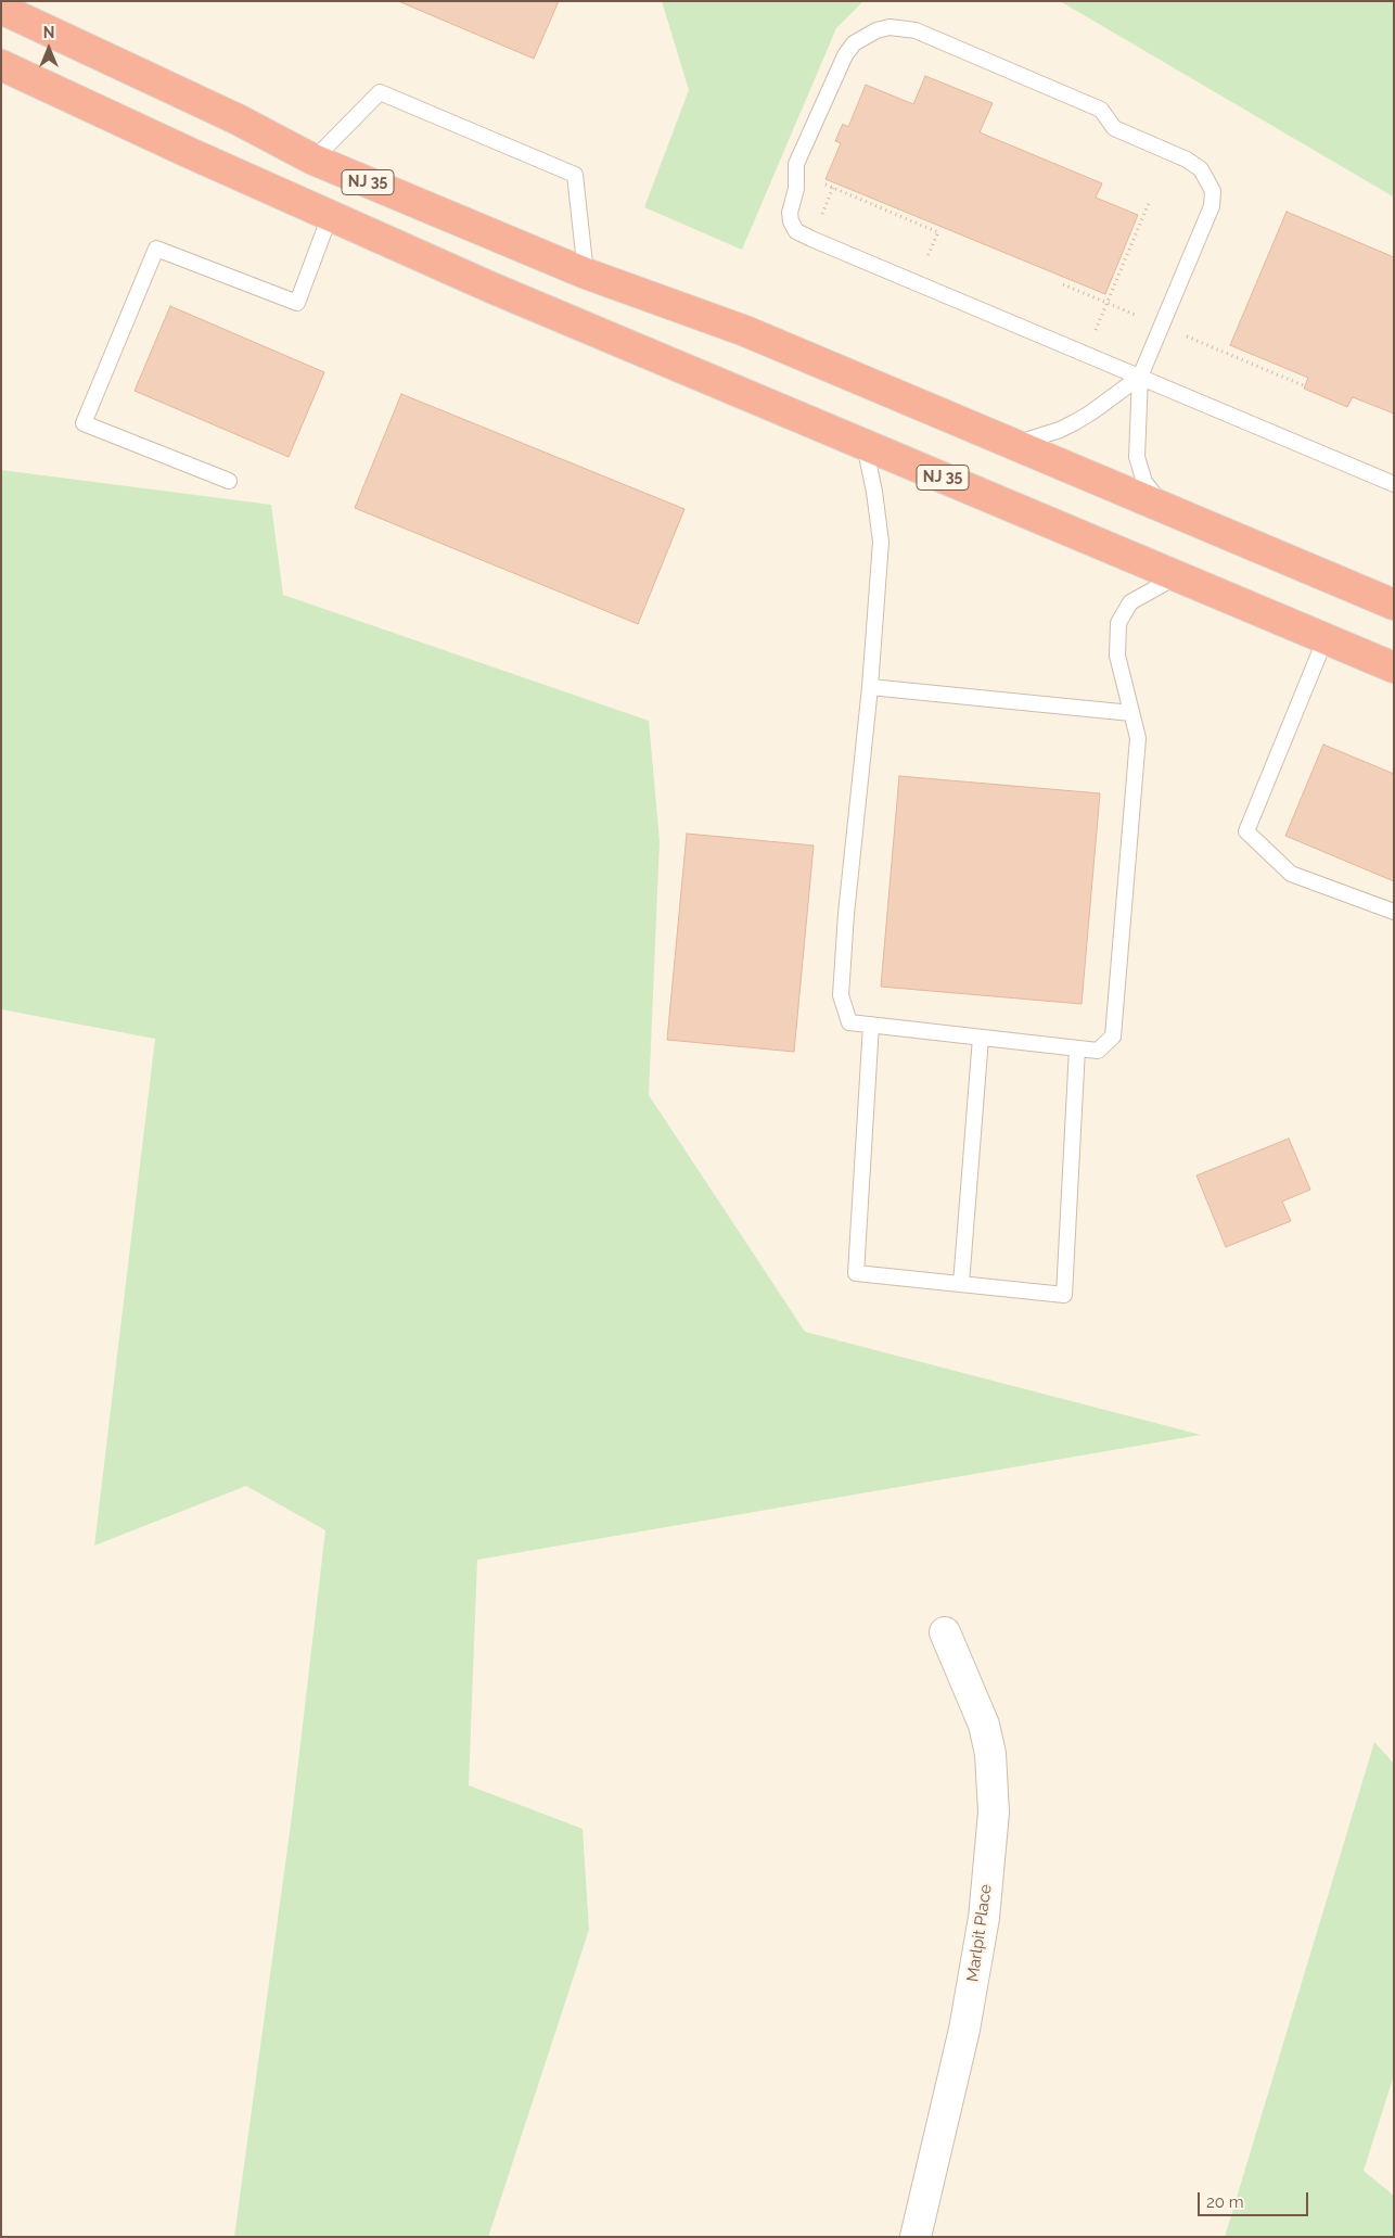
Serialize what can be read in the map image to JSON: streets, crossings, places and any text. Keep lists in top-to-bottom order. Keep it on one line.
{"streets":{"highway":["NJ 35"],"street":["Marlpit Place"]},"scale_bar":"20 m","north":"top"}
